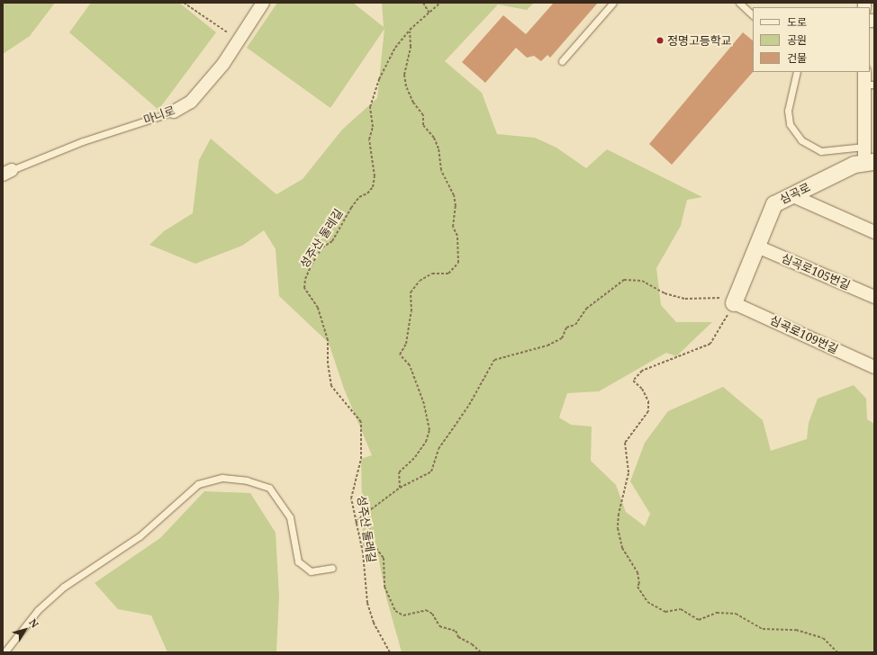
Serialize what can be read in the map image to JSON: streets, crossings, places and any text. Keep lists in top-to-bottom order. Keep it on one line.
{"streets":{"street":["마니로","심곡로","심곡로105번길","심곡로109번길"],"path":["성주산 둘레길"]},"crossings":[["심곡로","심곡로105번길"],["심곡로","심곡로109번길"]],"places":["정명고등학교"],"legend":["도로","공원","건물"],"north":"top right"}
